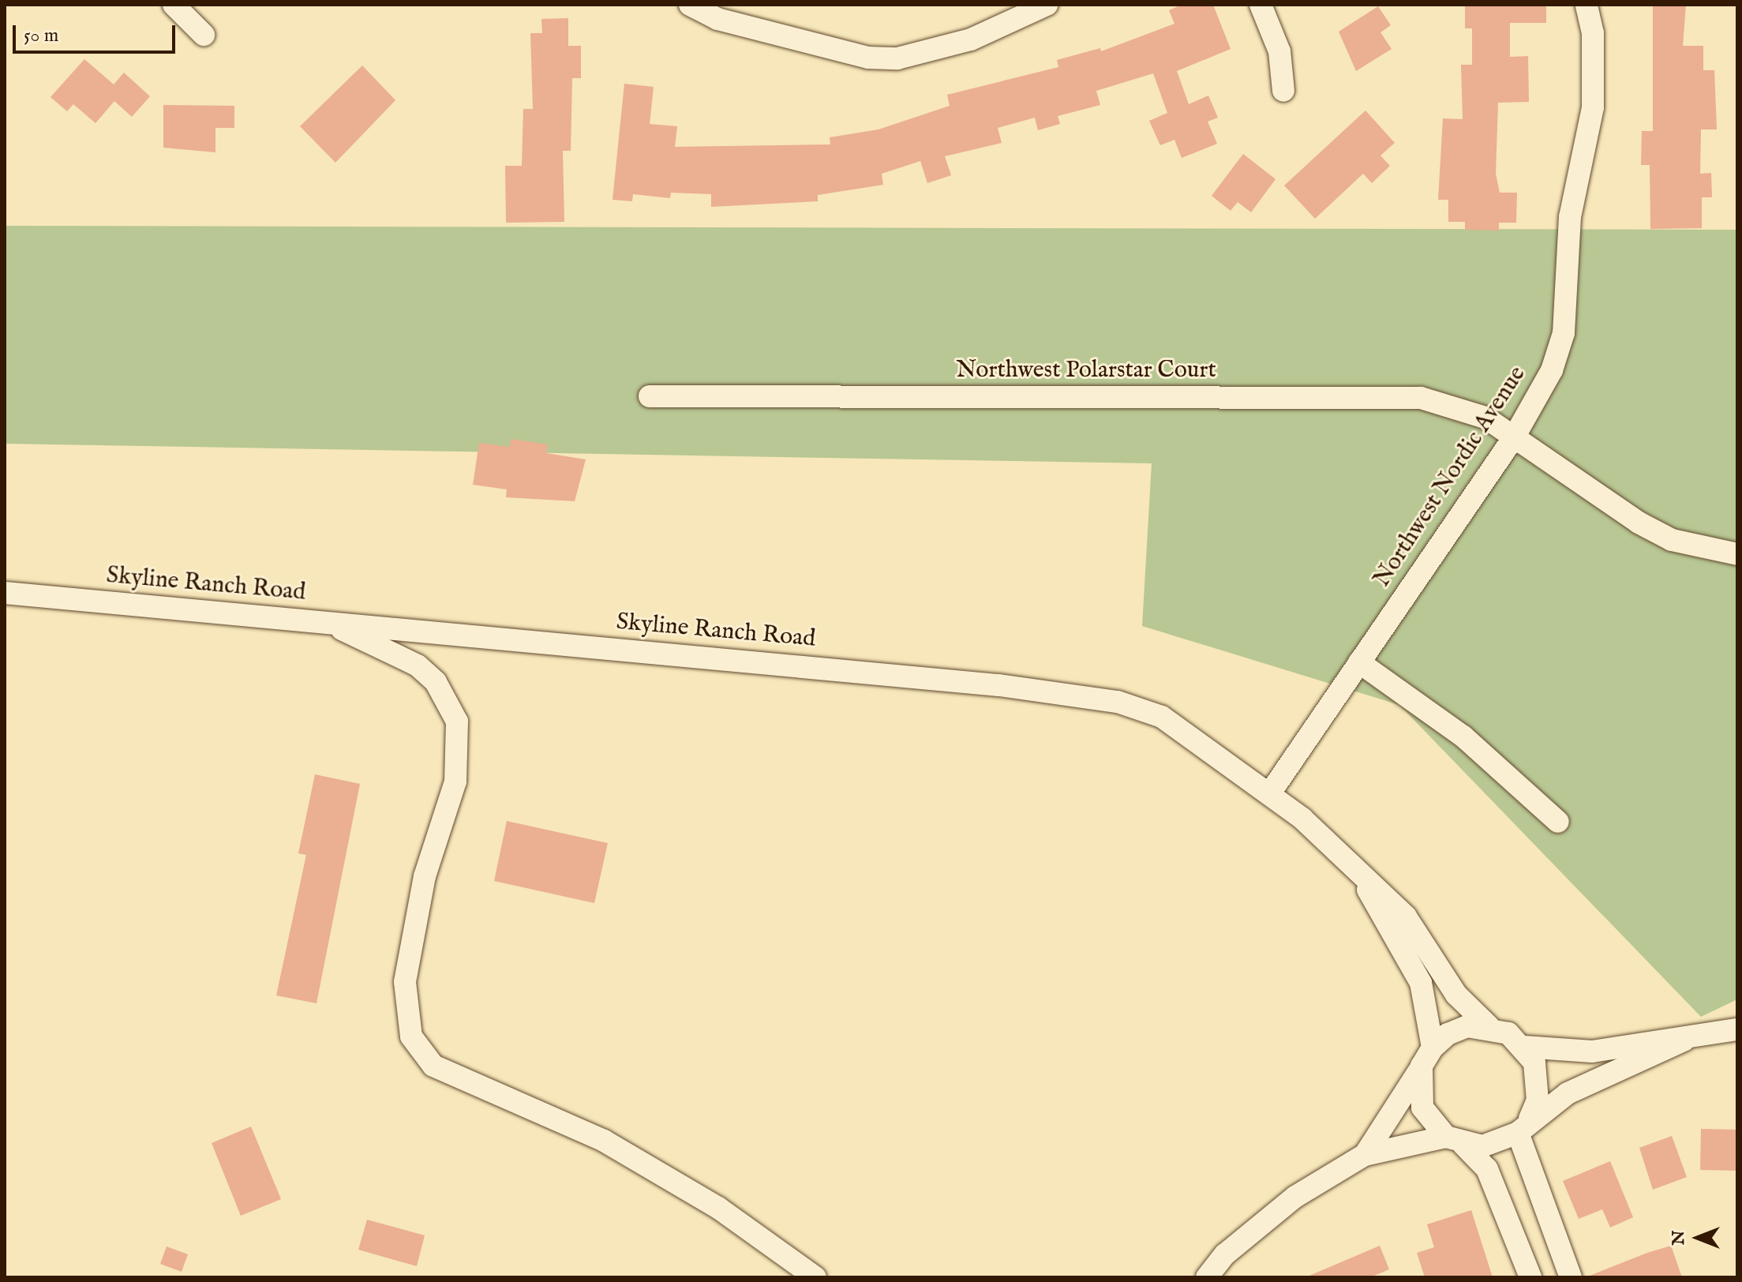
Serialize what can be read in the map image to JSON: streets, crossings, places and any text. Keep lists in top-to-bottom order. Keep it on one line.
{"streets":{"street":["Northwest Polarstar Court","Northwest Nordic Avenue","Skyline Ranch Road"]},"crossings":[["Northwest Polarstar Court","Northwest Nordic Avenue"],["Northwest Nordic Avenue","Skyline Ranch Road"]],"scale_bar":"50 m","north":"left"}
